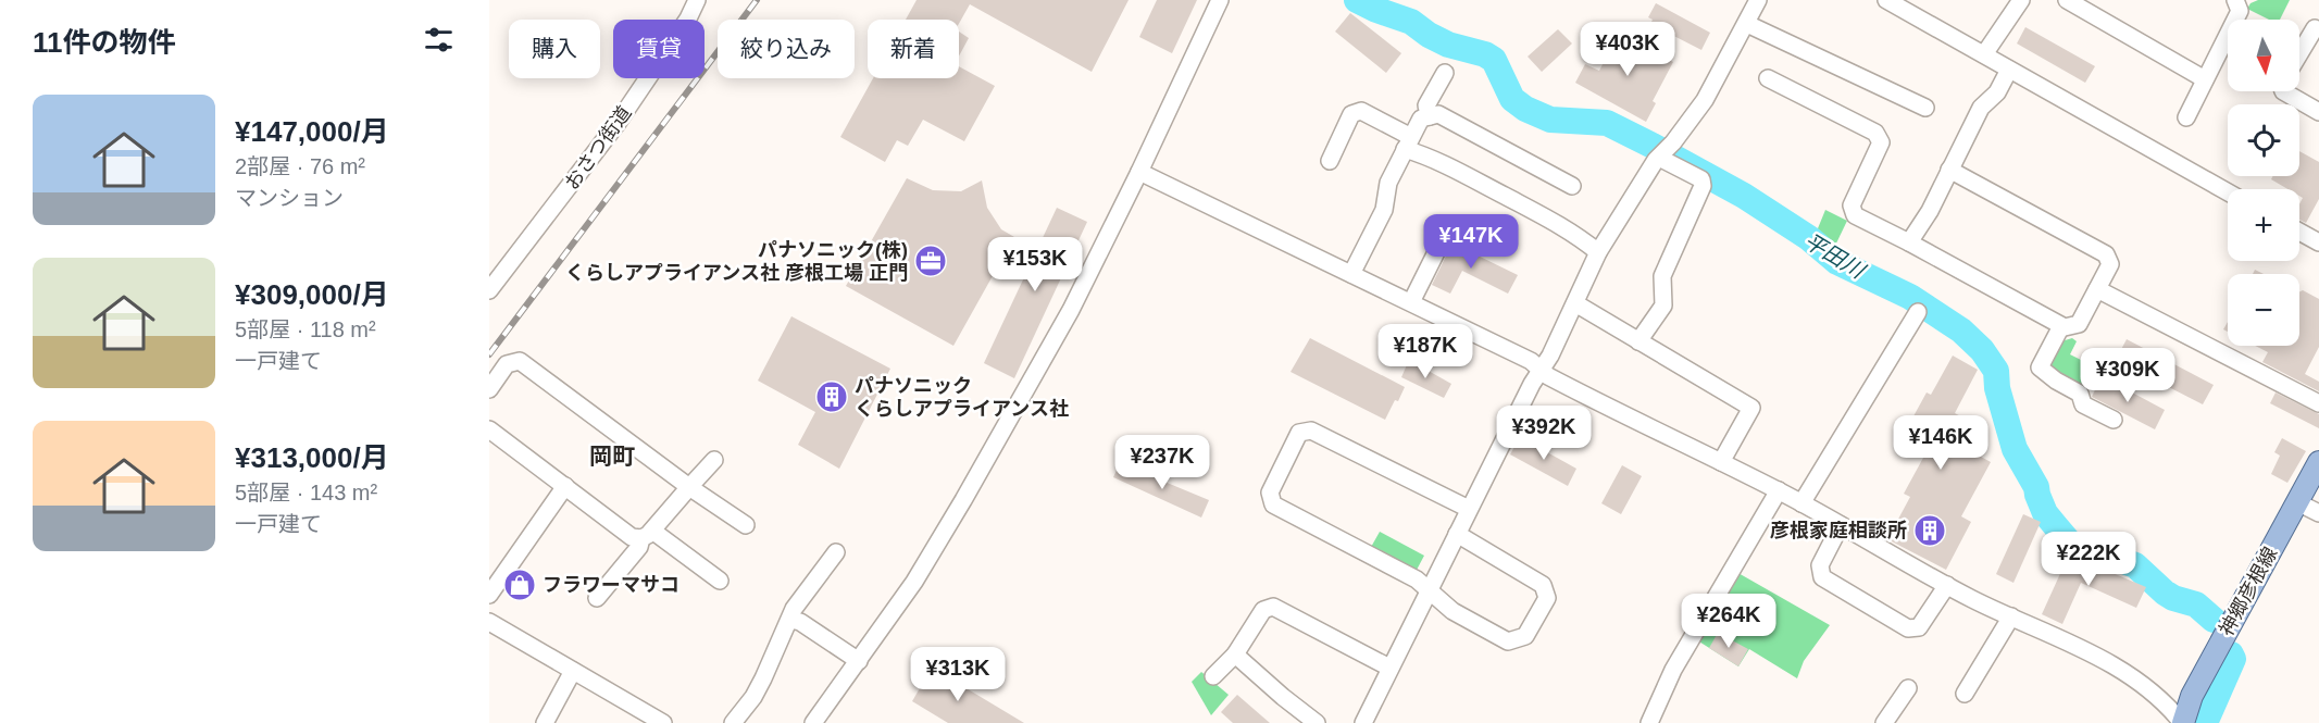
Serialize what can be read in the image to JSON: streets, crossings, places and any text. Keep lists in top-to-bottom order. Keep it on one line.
{"streets":{"main road":["神郷彦根線"],"street":["おさつ街道"]},"districts":["岡町"],"water":["平田川"],"places":{"office":["パナソニック(株) くらしアプライアンス社 彦根工場 正門"],"building":["パナソニック くらしアプライアンス社","彦根家庭相談所"],"shop":["フラワーマサコ"]},"north":"bottom","page":{"heading":"11件の物件","map_buttons":["+","−"],"chip":["購入","賃貸","絞り込み","新着"],"price":["¥403K","¥147K","¥153K","¥187K","¥309K","¥392K","¥146K","¥237K","¥222K","¥264K","¥313K"],"list":[{"name":"¥147,000/月","note":"2部屋 · 76 m² · マンション"},{"name":"¥309,000/月","note":"5部屋 · 118 m² · 一戸建て"},{"name":"¥313,000/月","note":"5部屋 · 143 m² · 一戸建て"}]}}
